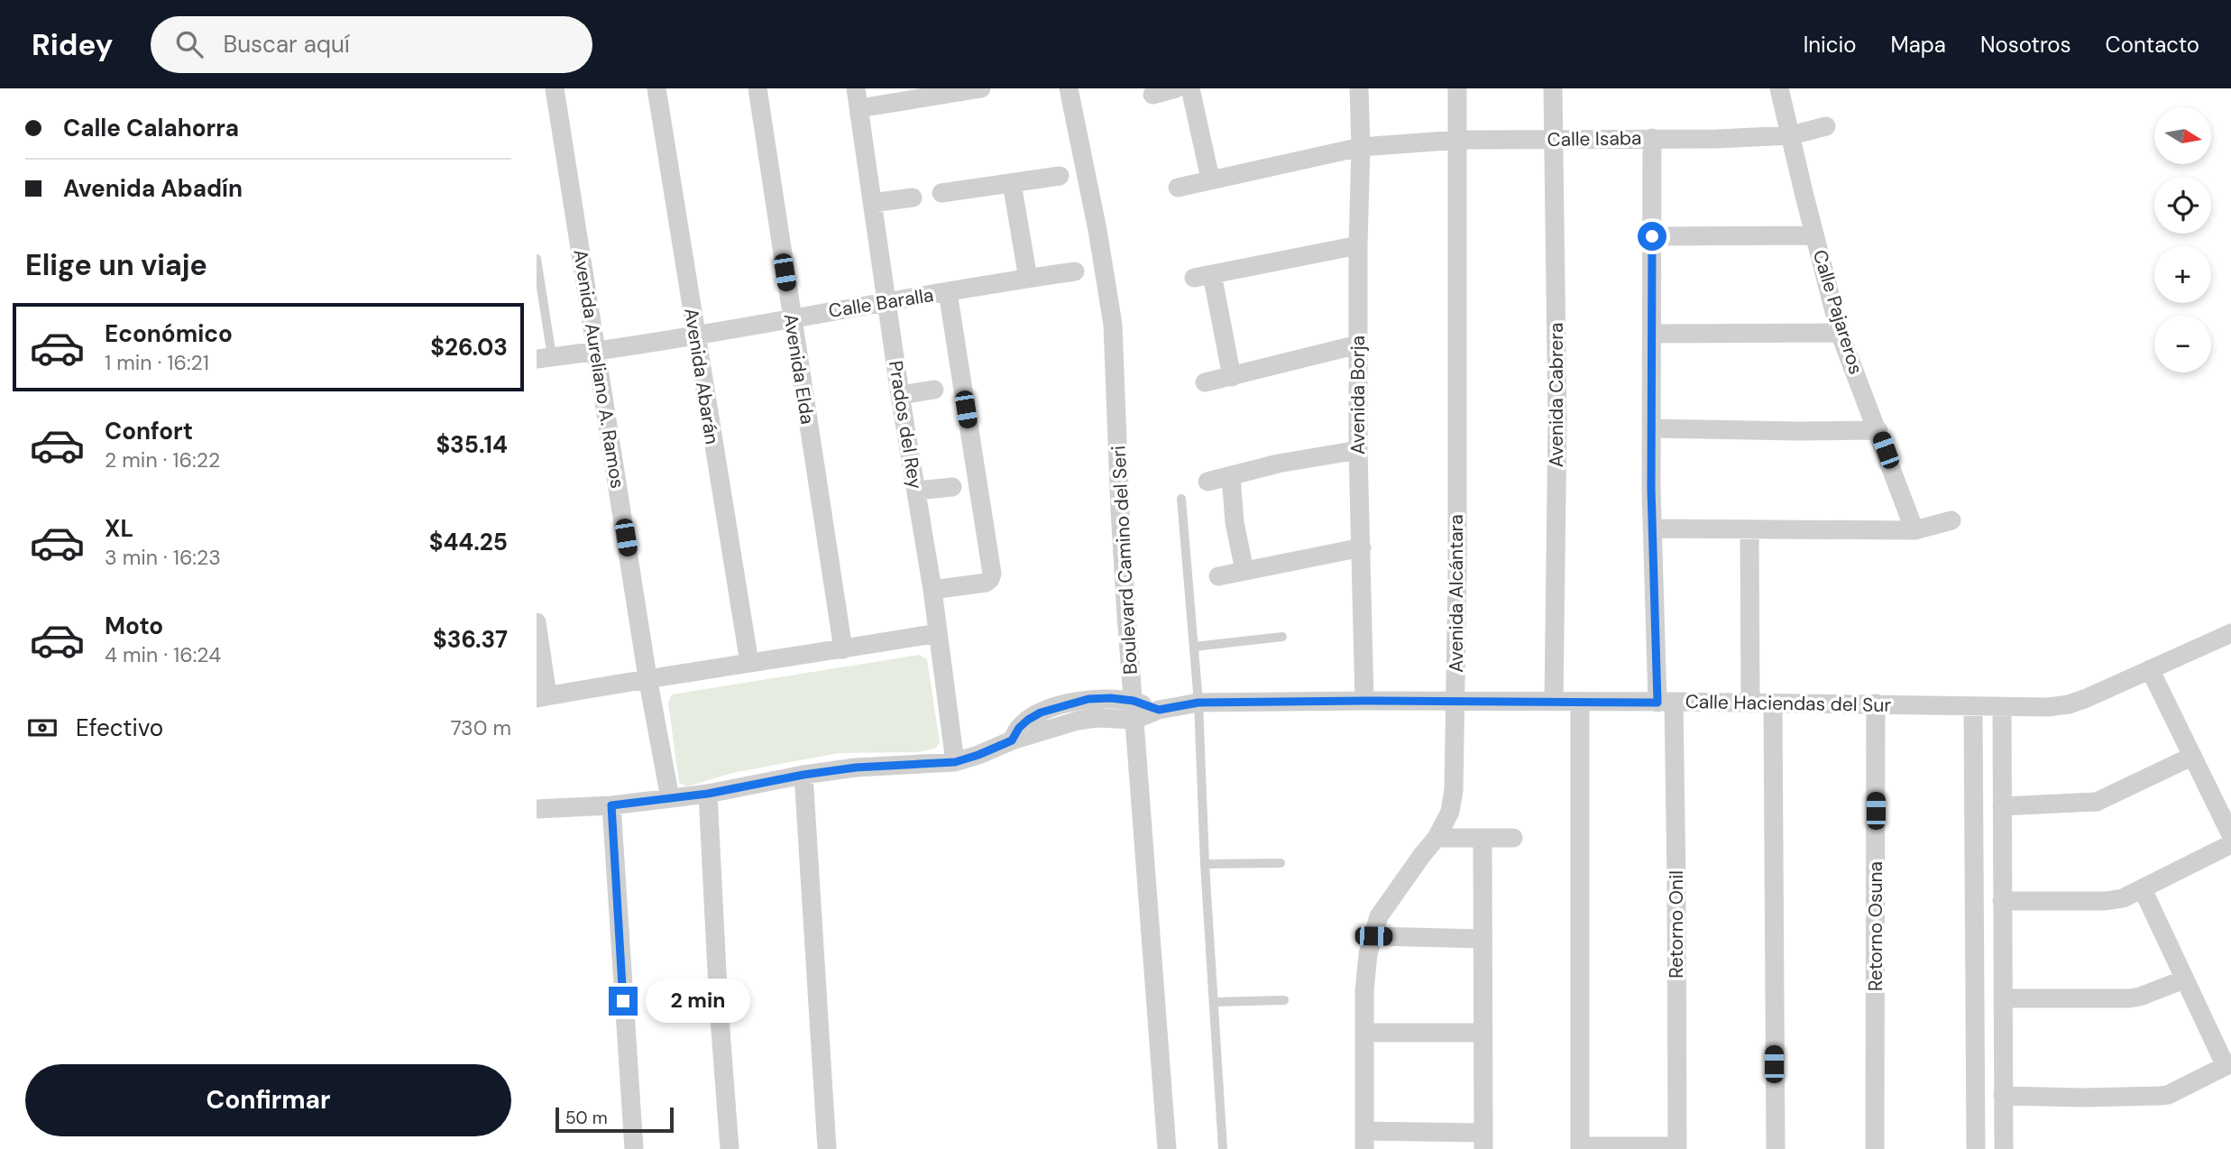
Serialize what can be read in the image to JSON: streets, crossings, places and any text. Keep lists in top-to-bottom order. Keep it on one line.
{"streets":{"street":["Calle Isaba","Calle Baralla","Calle Pajareros","Avenida Aureliano A. Ramos","Avenida Elda","Avenida Abarán","Avenida Borja","Avenida Cabrera","Prados del Rey","Boulevard Camino del Seri","Avenida Alcántara","Calle Haciendas del Sur","Retorno Onil","Retorno Osuna"]},"crossings":[["Calle Isaba","Calle Pajareros"],["Calle Isaba","Avenida Borja"],["Calle Isaba","Avenida Cabrera"],["Calle Isaba","Avenida Alcántara"],["Calle Isaba","Retorno Onil"],["Calle Baralla","Avenida Aureliano A. Ramos"],["Calle Baralla","Avenida Elda"],["Calle Baralla","Avenida Abarán"],["Calle Baralla","Prados del Rey"],["Avenida Aureliano A. Ramos","Calle Haciendas del Sur"],["Avenida Borja","Calle Haciendas del Sur"],["Avenida Cabrera","Calle Haciendas del Sur"],["Prados del Rey","Calle Haciendas del Sur"],["Boulevard Camino del Seri","Calle Haciendas del Sur"],["Avenida Alcántara","Calle Haciendas del Sur"],["Calle Haciendas del Sur","Retorno Onil"],["Calle Haciendas del Sur","Retorno Osuna"]],"scale_bar":"50 m","north":"right","page":{"header":"Ridey","search":"Buscar aquí","nav":["Inicio","Mapa","Nosotros","Contacto"],"banner":["Calle Calahorra","Avenida Abadín"],"map_buttons":["+","−"],"heading":"Elige un viaje","list":[{"name":"Económico","note":"1 min · 16:21","value":"$26.03"},{"name":"Confort","note":"2 min · 16:22","value":"$35.14"},{"name":"XL","note":"3 min · 16:23","value":"$44.25"},{"name":"Moto","note":"4 min · 16:24","value":"$36.37"}],"pay":["Efectivo","730 m"],"bubble":"2 min","buttons":"Confirmar","scale":"50 m"}}
